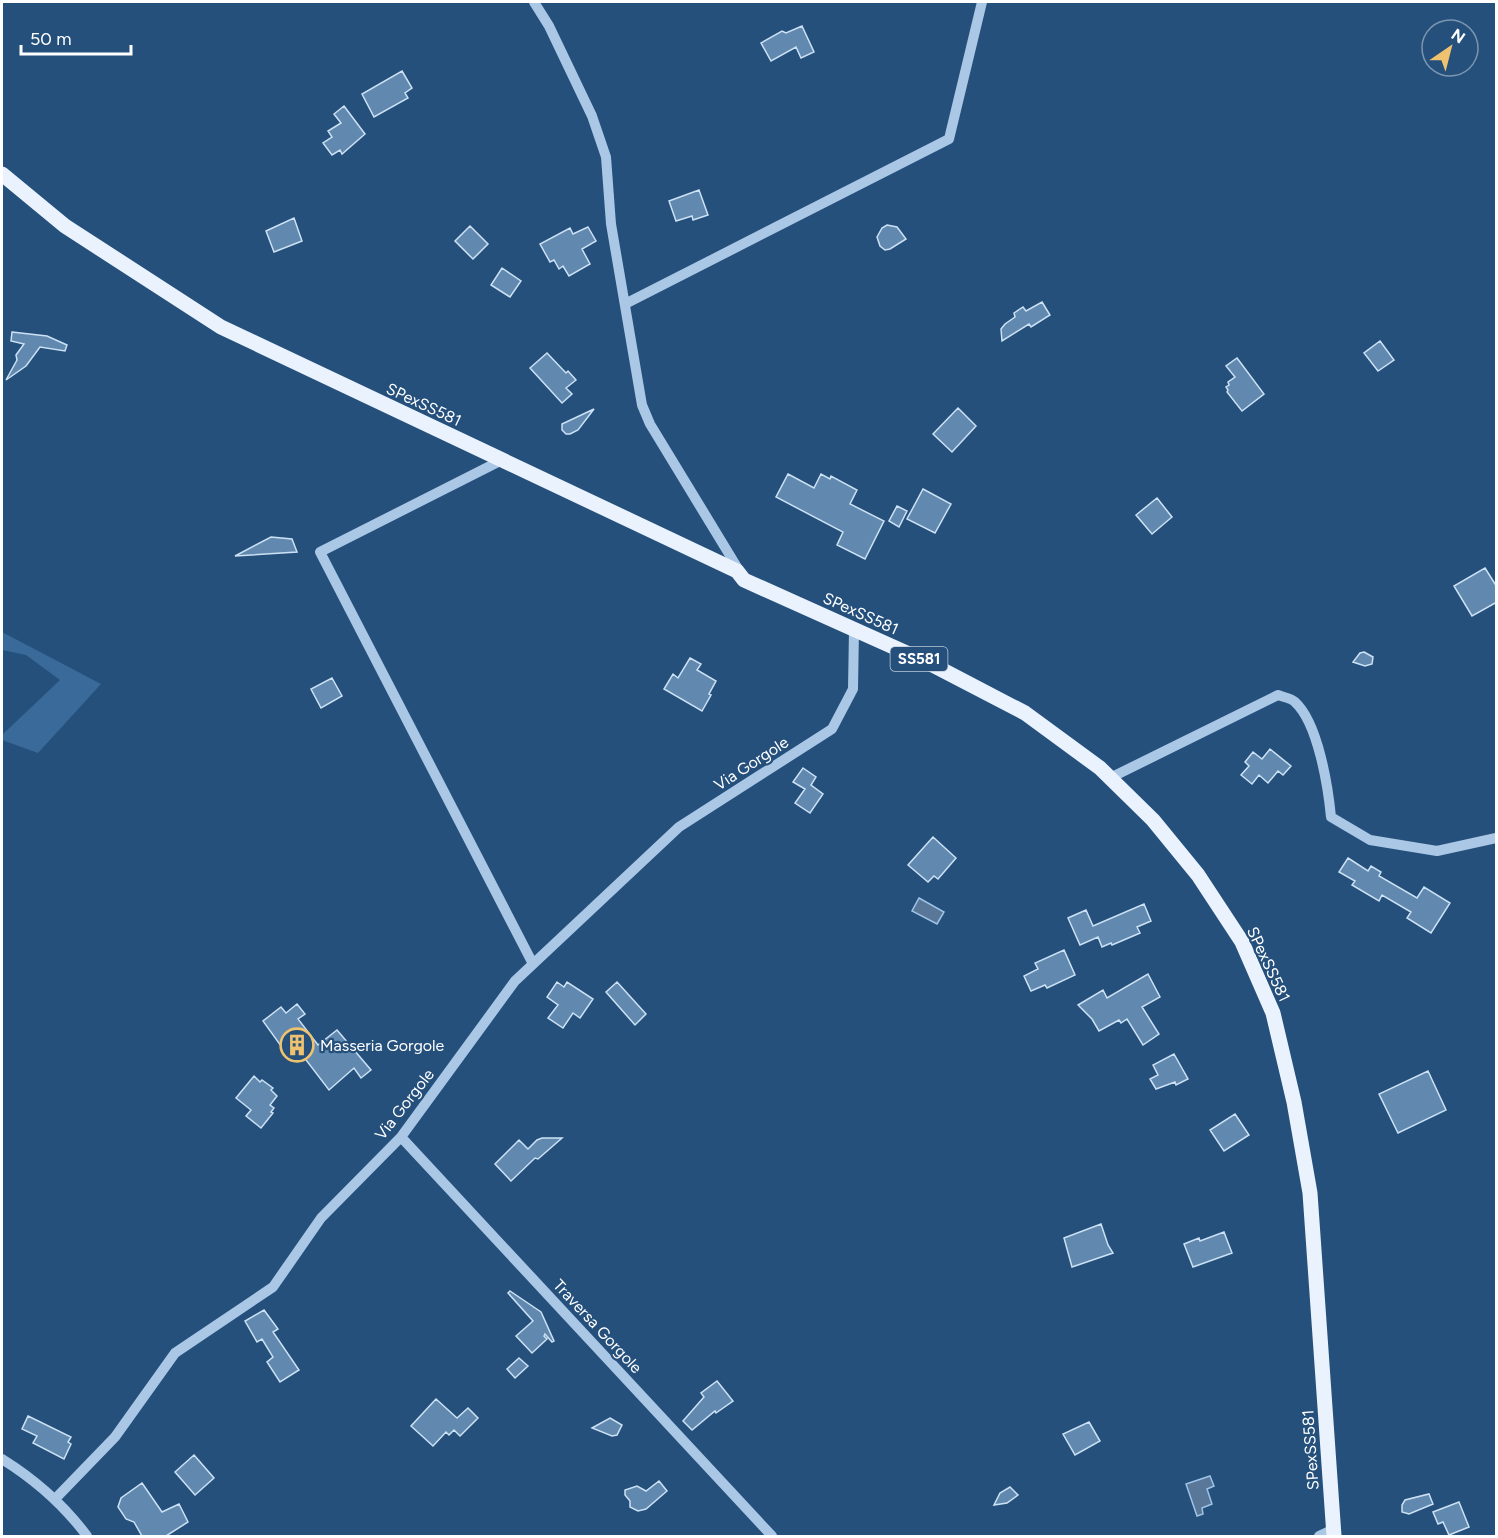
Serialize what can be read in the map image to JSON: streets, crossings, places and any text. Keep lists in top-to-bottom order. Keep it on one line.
{"streets":{"main road":["SPexSS581","SS581"],"street":["Via Gorgole","Traversa Gorgole"]},"crossings":[["SPexSS581","Via Gorgole"],["Via Gorgole","Traversa Gorgole"]],"places":{"building":["Masseria Gorgole"]},"scale_bar":"50 m","north":"top right"}
